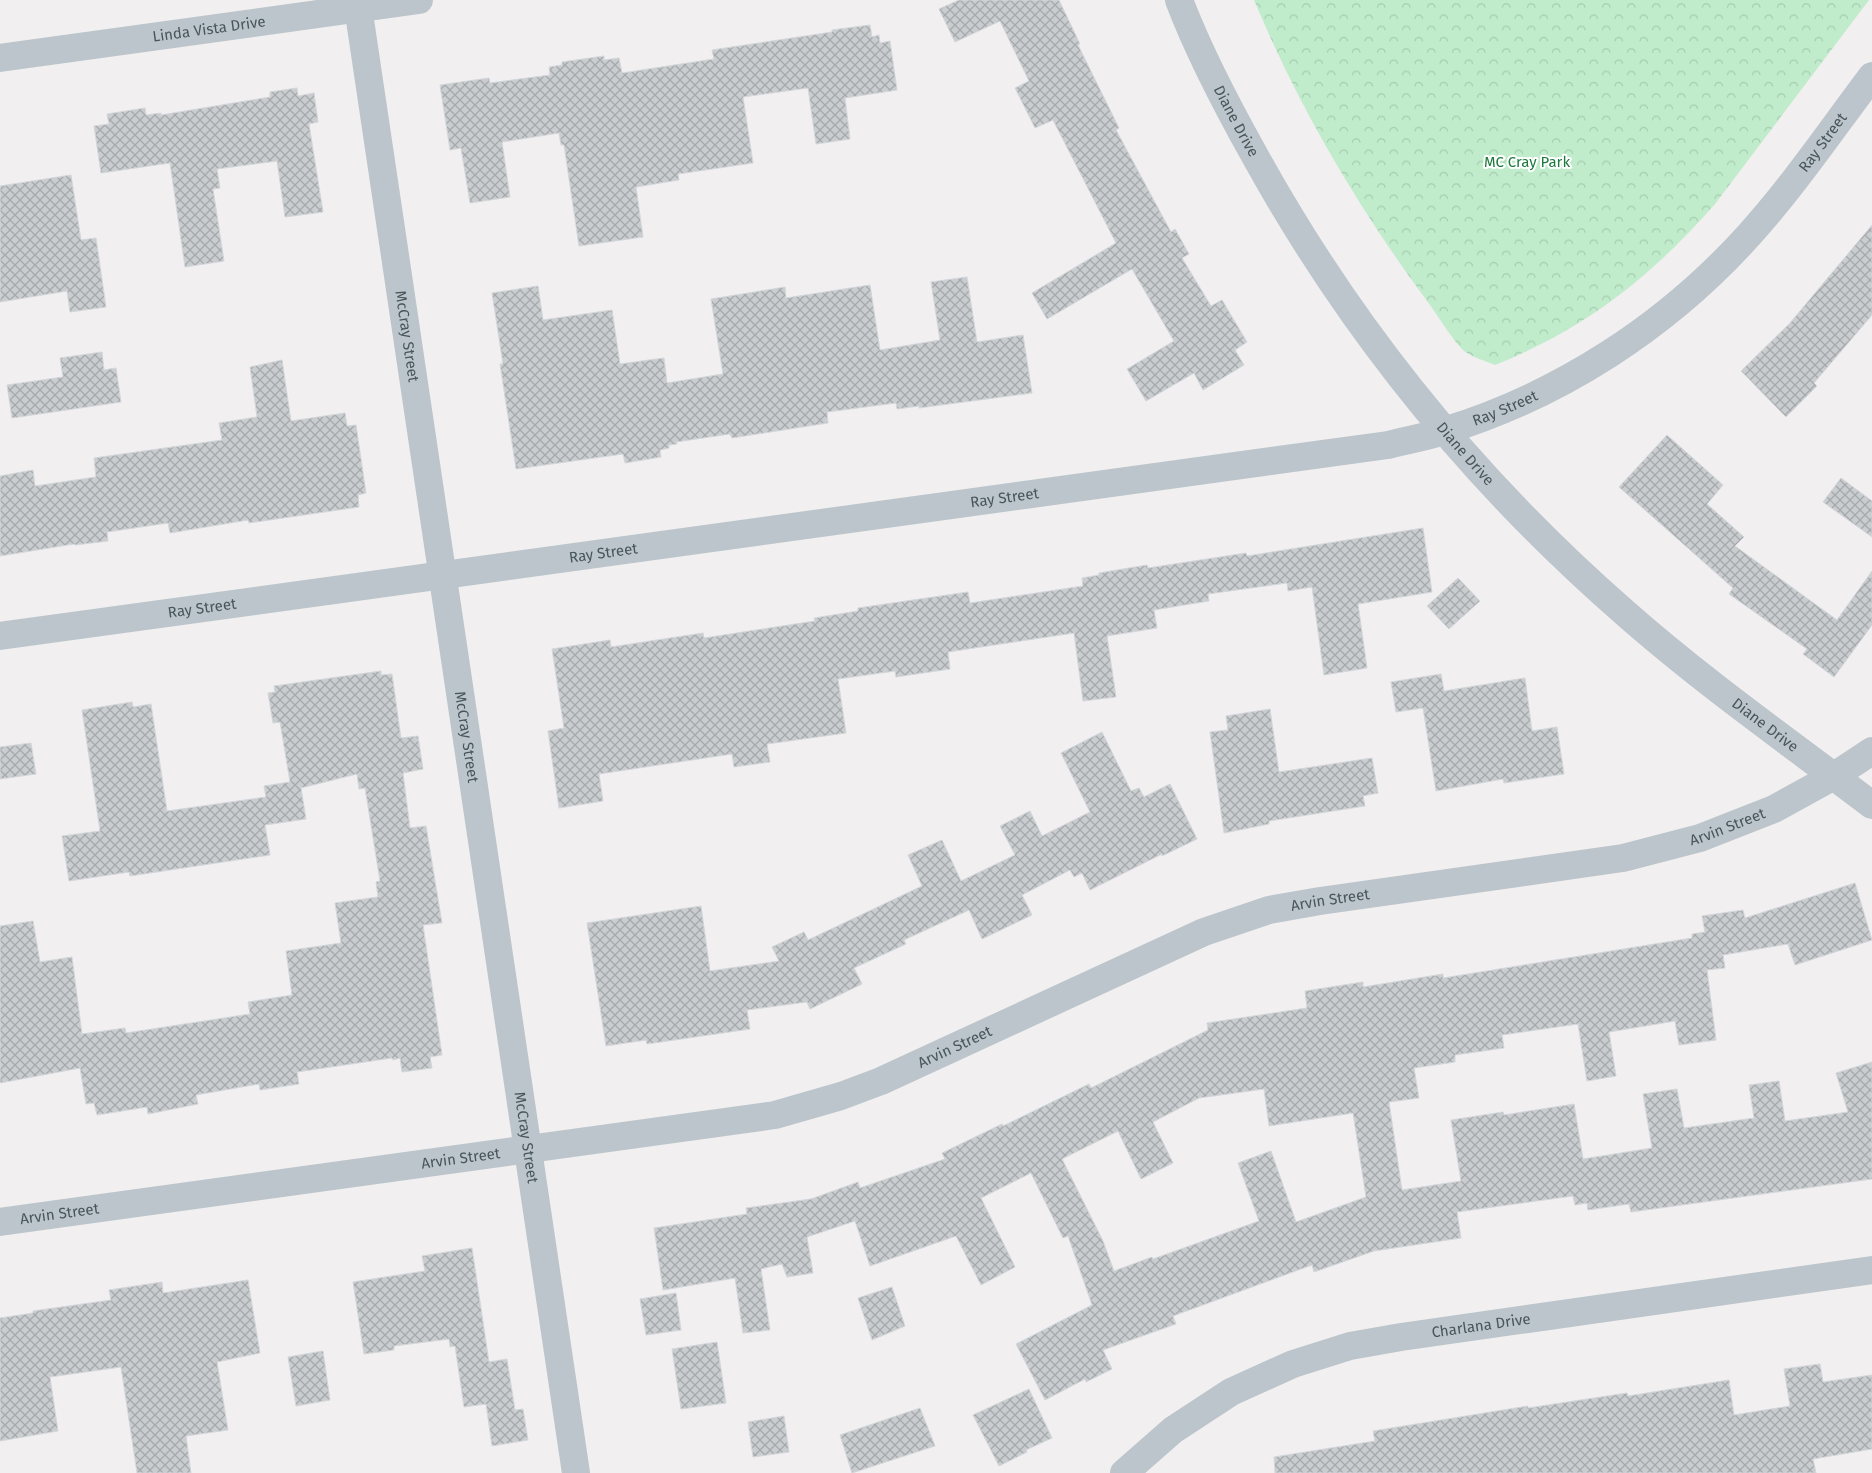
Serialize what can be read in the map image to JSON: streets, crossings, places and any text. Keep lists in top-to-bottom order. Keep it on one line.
{"streets":{"street":["Linda Vista Drive","Diane Drive","Ray Street","McCray Street","Arvin Street","Charlana Drive"]},"crossings":[["Linda Vista Drive","McCray Street"],["Diane Drive","Ray Street"],["Diane Drive","Arvin Street"],["Ray Street","McCray Street"],["McCray Street","Arvin Street"]],"parks":["MC Cray Park"]}
